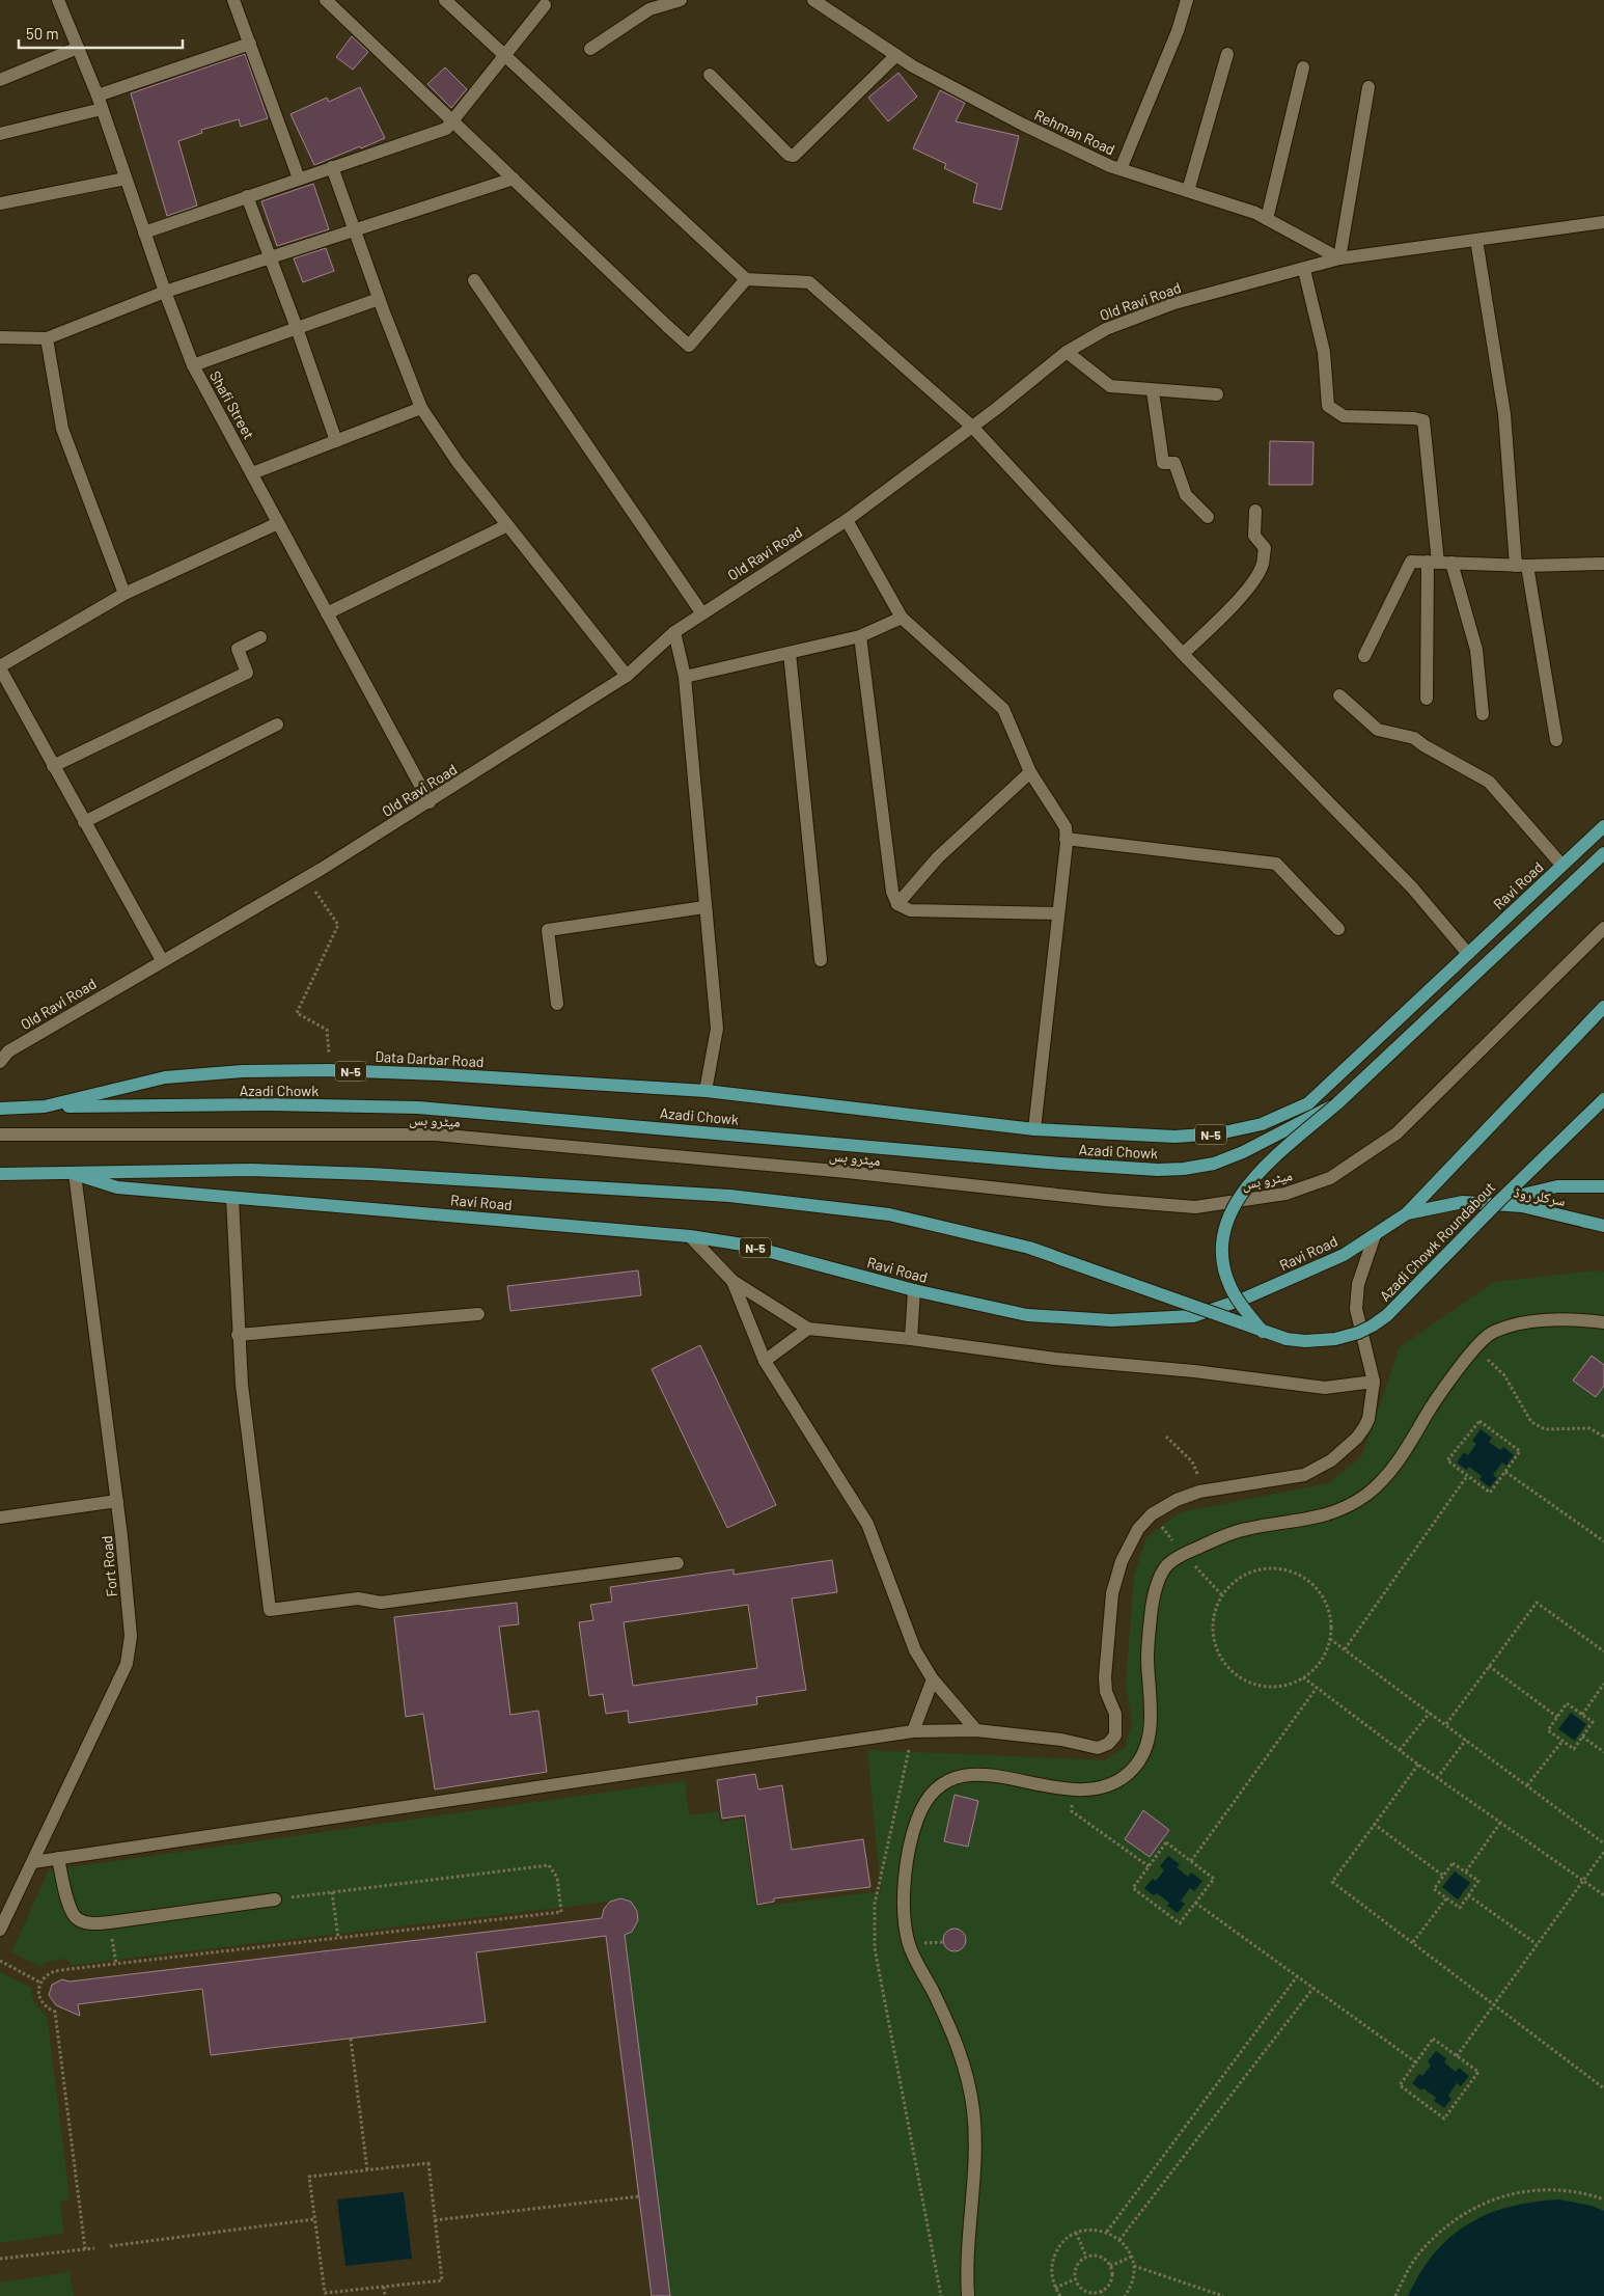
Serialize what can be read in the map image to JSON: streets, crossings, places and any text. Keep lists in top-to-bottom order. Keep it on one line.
{"streets":{"main road":["Ravi Road","Data Darbar Road","N-5","Azadi Chowk","سرکلر روڈ","Azadi Chowk Roundabout"],"street":["Rehman Road","Old Ravi Road","Shafi Street","میٹرو بس","Fort Road"]},"crossings":[["Rehman Road","Old Ravi Road"],["Old Ravi Road","Shafi Street"],["Ravi Road","Data Darbar Road"],["Ravi Road","N-5"],["Ravi Road","سرکلر روڈ"],["Ravi Road","Fort Road"],["Data Darbar Road","Azadi Chowk"],["N-5","Fort Road"],["سرکلر روڈ","Azadi Chowk Roundabout"]],"scale_bar":"50 m"}
